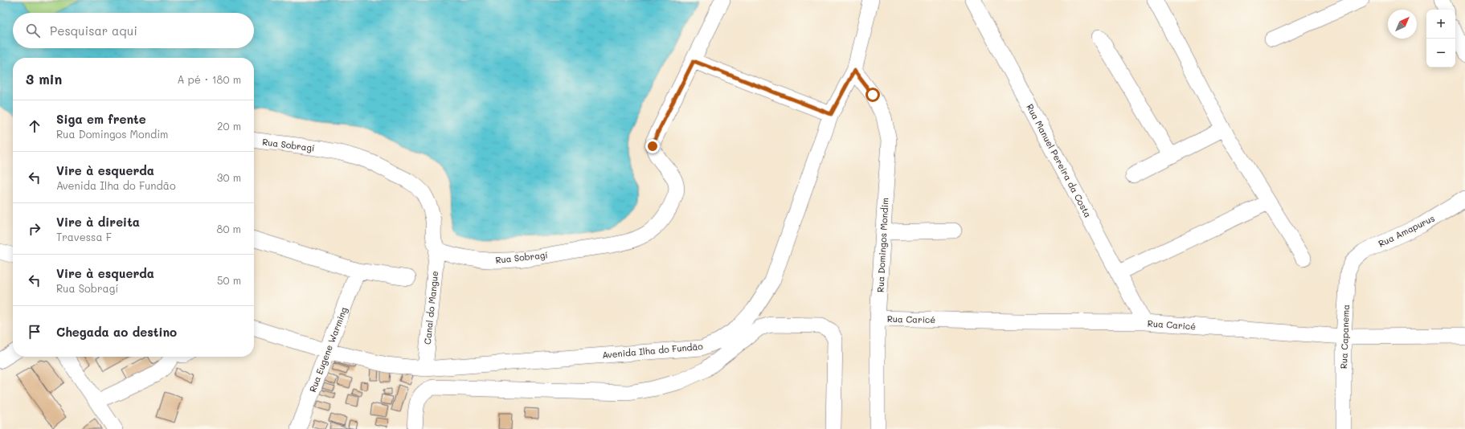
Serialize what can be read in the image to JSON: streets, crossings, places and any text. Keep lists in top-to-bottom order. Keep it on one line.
{"streets":{"street":["Rua Sobragí","Rua Manuel Pereira da Costa","Rua Amapurus","Rua Domingos Mondim","Canal do Mangue","Rua Caricé","Rua Capanema","Rua Eugene Warming","Avenida Ilha do Fundão"]},"crossings":[["Rua Sobragí","Canal do Mangue"],["Rua Manuel Pereira da Costa","Rua Caricé"],["Rua Amapurus","Rua Capanema"],["Rua Domingos Mondim","Rua Caricé"],["Rua Domingos Mondim","Avenida Ilha do Fundão"],["Canal do Mangue","Avenida Ilha do Fundão"],["Rua Caricé","Rua Capanema"],["Rua Eugene Warming","Avenida Ilha do Fundão"]],"north":"top right","page":{"map_buttons":["+","−"],"search":"Pesquisar aqui","heading":["3 min","A pé · 180 m"],"list":[["Siga em frente","Rua Domingos Mondim","20 m"],["Vire à esquerda","Avenida Ilha do Fundão","30 m"],["Vire à direita","Travessa F","80 m"],["Vire à esquerda","Rua Sobragí","50 m"],"Chegada ao destino"]}}
